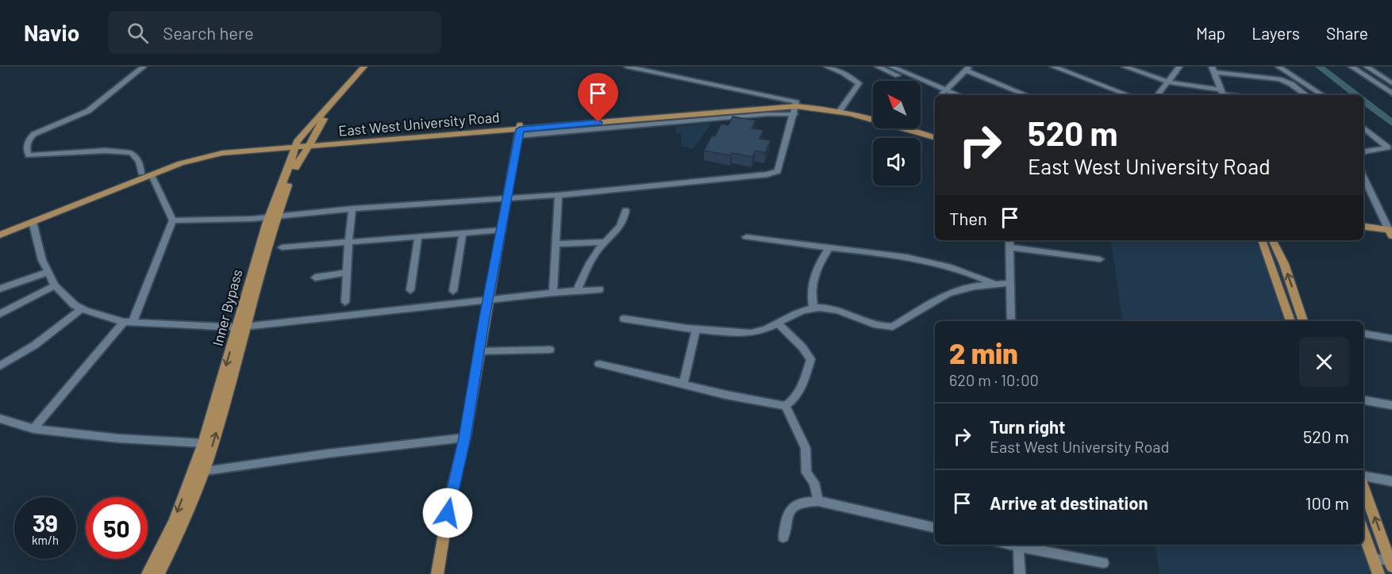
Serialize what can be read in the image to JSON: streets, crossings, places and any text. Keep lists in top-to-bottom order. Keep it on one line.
{"streets":{"main road":["East West University Road","Inner Bypass"]},"crossings":[["East West University Road","Inner Bypass"]],"north":"top left","page":{"header":"Navio","search":"Search here","nav":["Map","Layers","Share"],"turn":["520 m","East West University Road"],"then":"Then","heading":["2 min","620 m · 10:00"],"list":[{"name":"Turn right","note":"East West University Road","value":"520 m"},{"name":"Arrive at destination","value":"100 m"}],"speed":"39 km/h","limit":"50"}}
